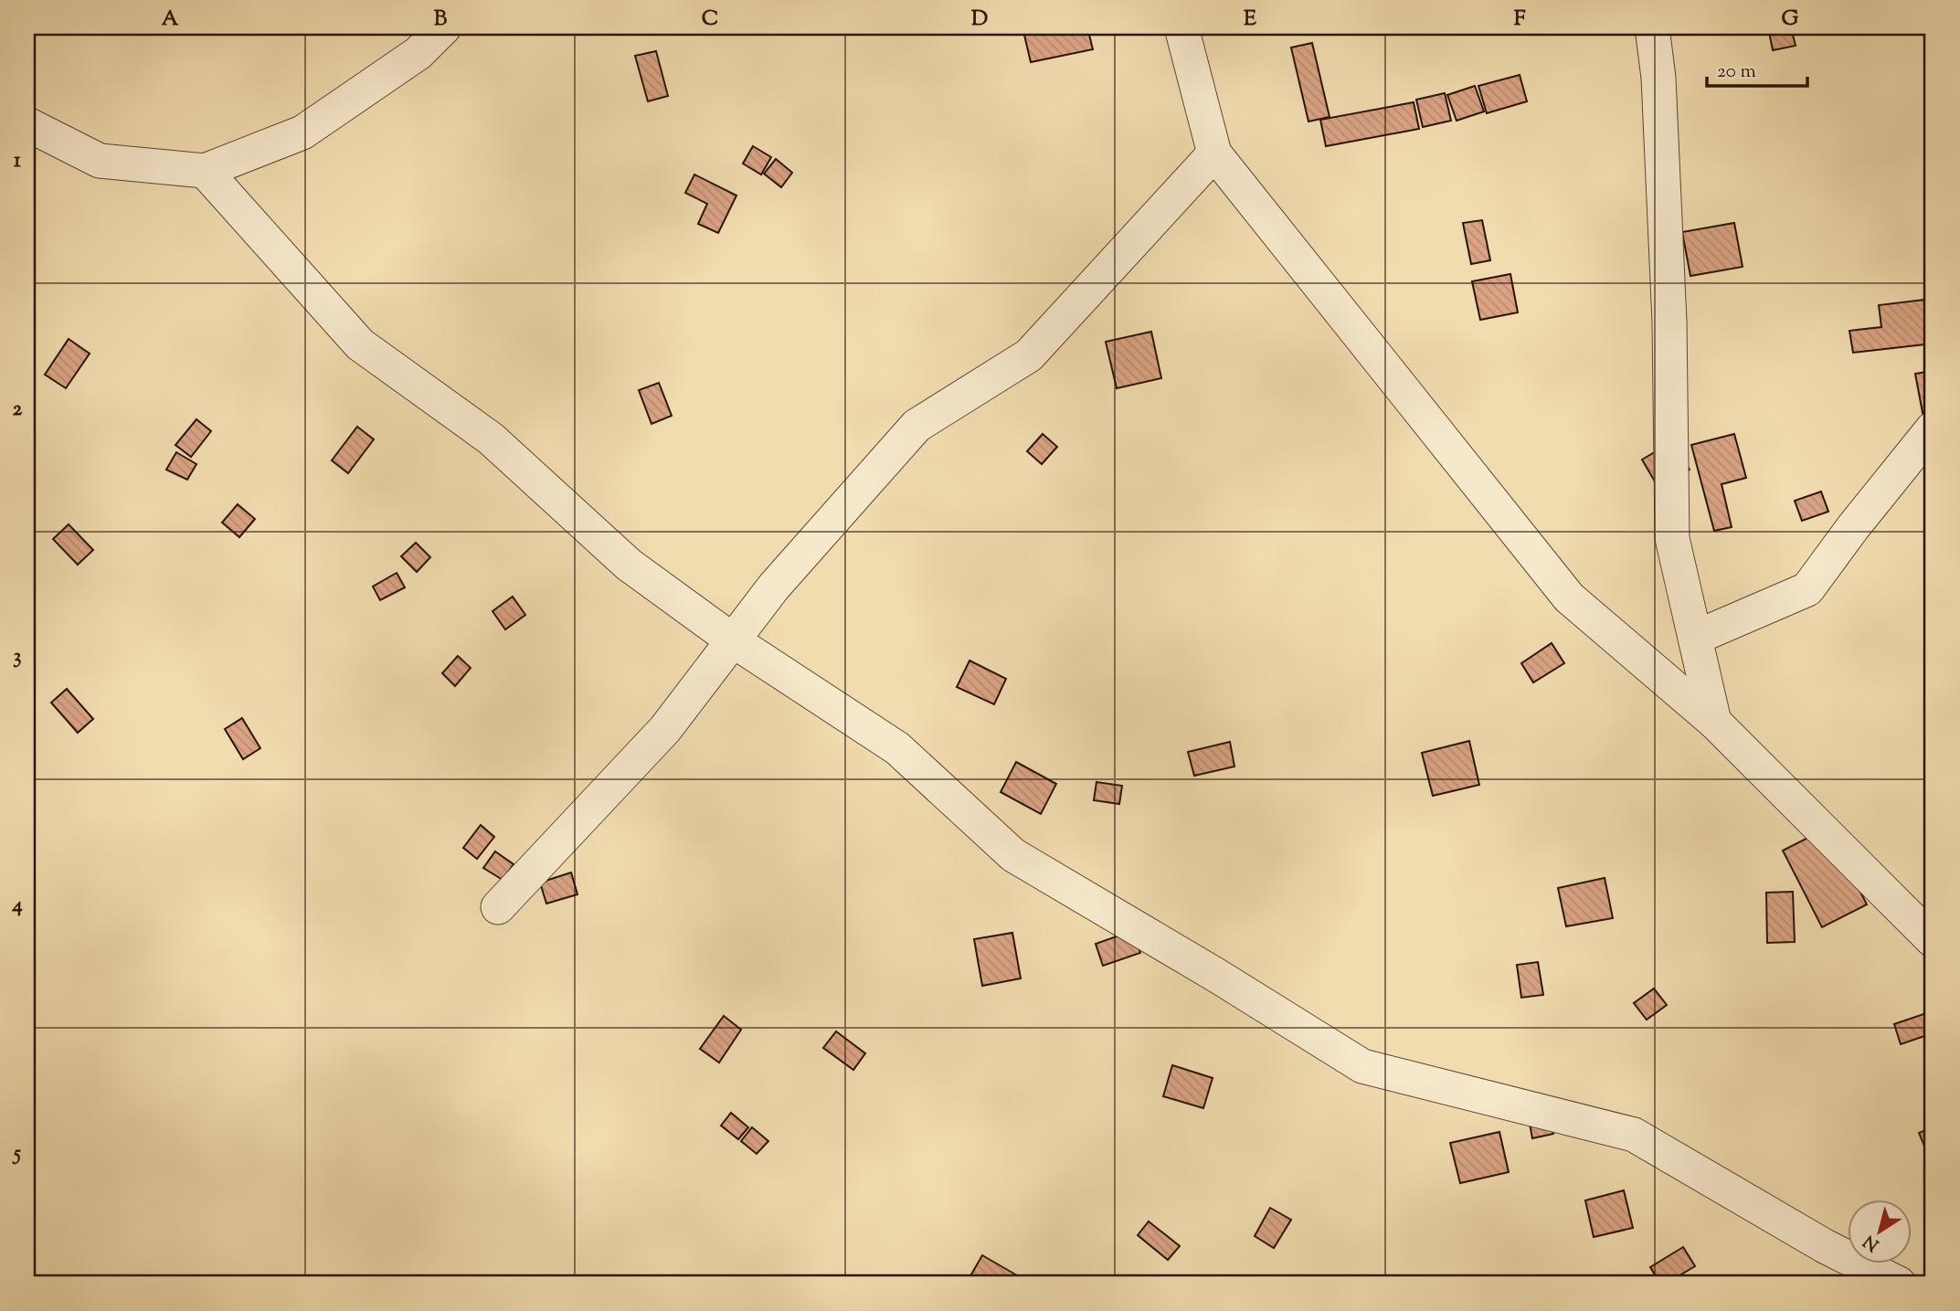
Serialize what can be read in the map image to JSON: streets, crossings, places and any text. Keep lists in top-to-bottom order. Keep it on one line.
{"scale_bar":"20 m","north":"bottom left","grid":{"columns":["A","B","C","D","E","F","G"],"rows":["1","2","3","4","5"]}}
